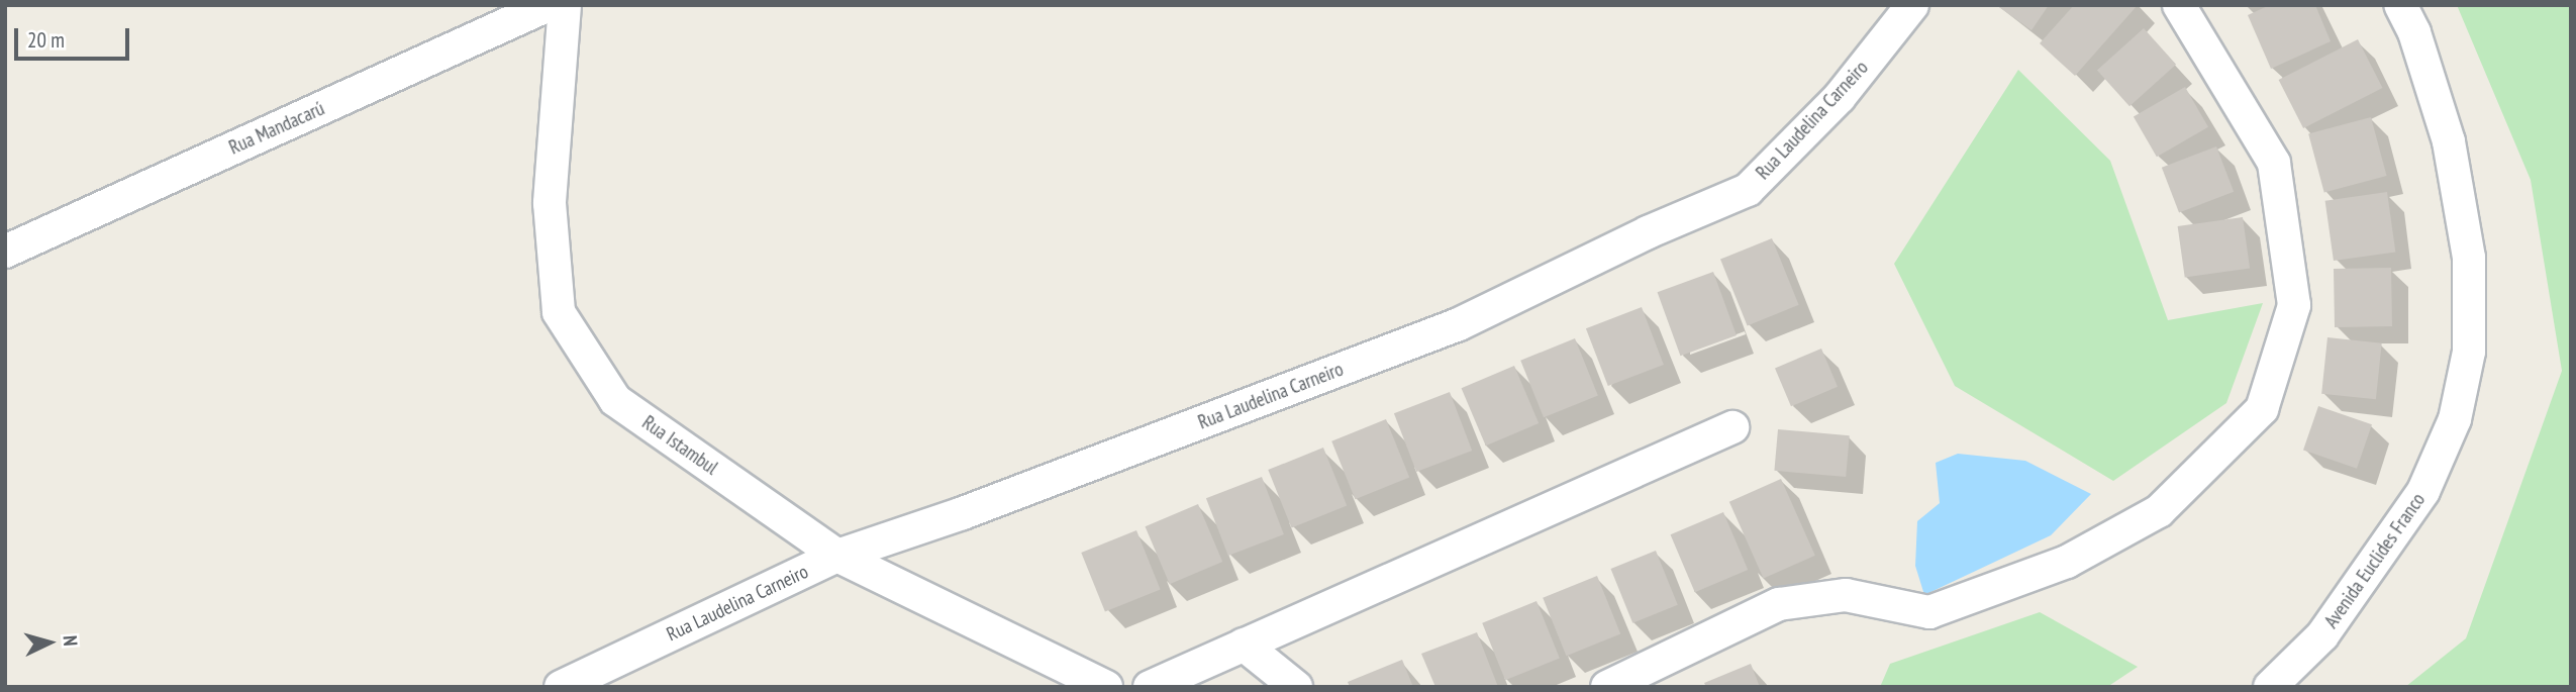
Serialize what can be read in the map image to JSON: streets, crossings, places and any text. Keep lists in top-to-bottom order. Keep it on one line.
{"streets":{"street":["Rua Laudelina Carneiro","Rua Mandacarú","Rua Istambul","Avenida Euclides Franco"]},"crossings":[["Rua Laudelina Carneiro","Rua Istambul"]],"scale_bar":"20 m","north":"right"}
